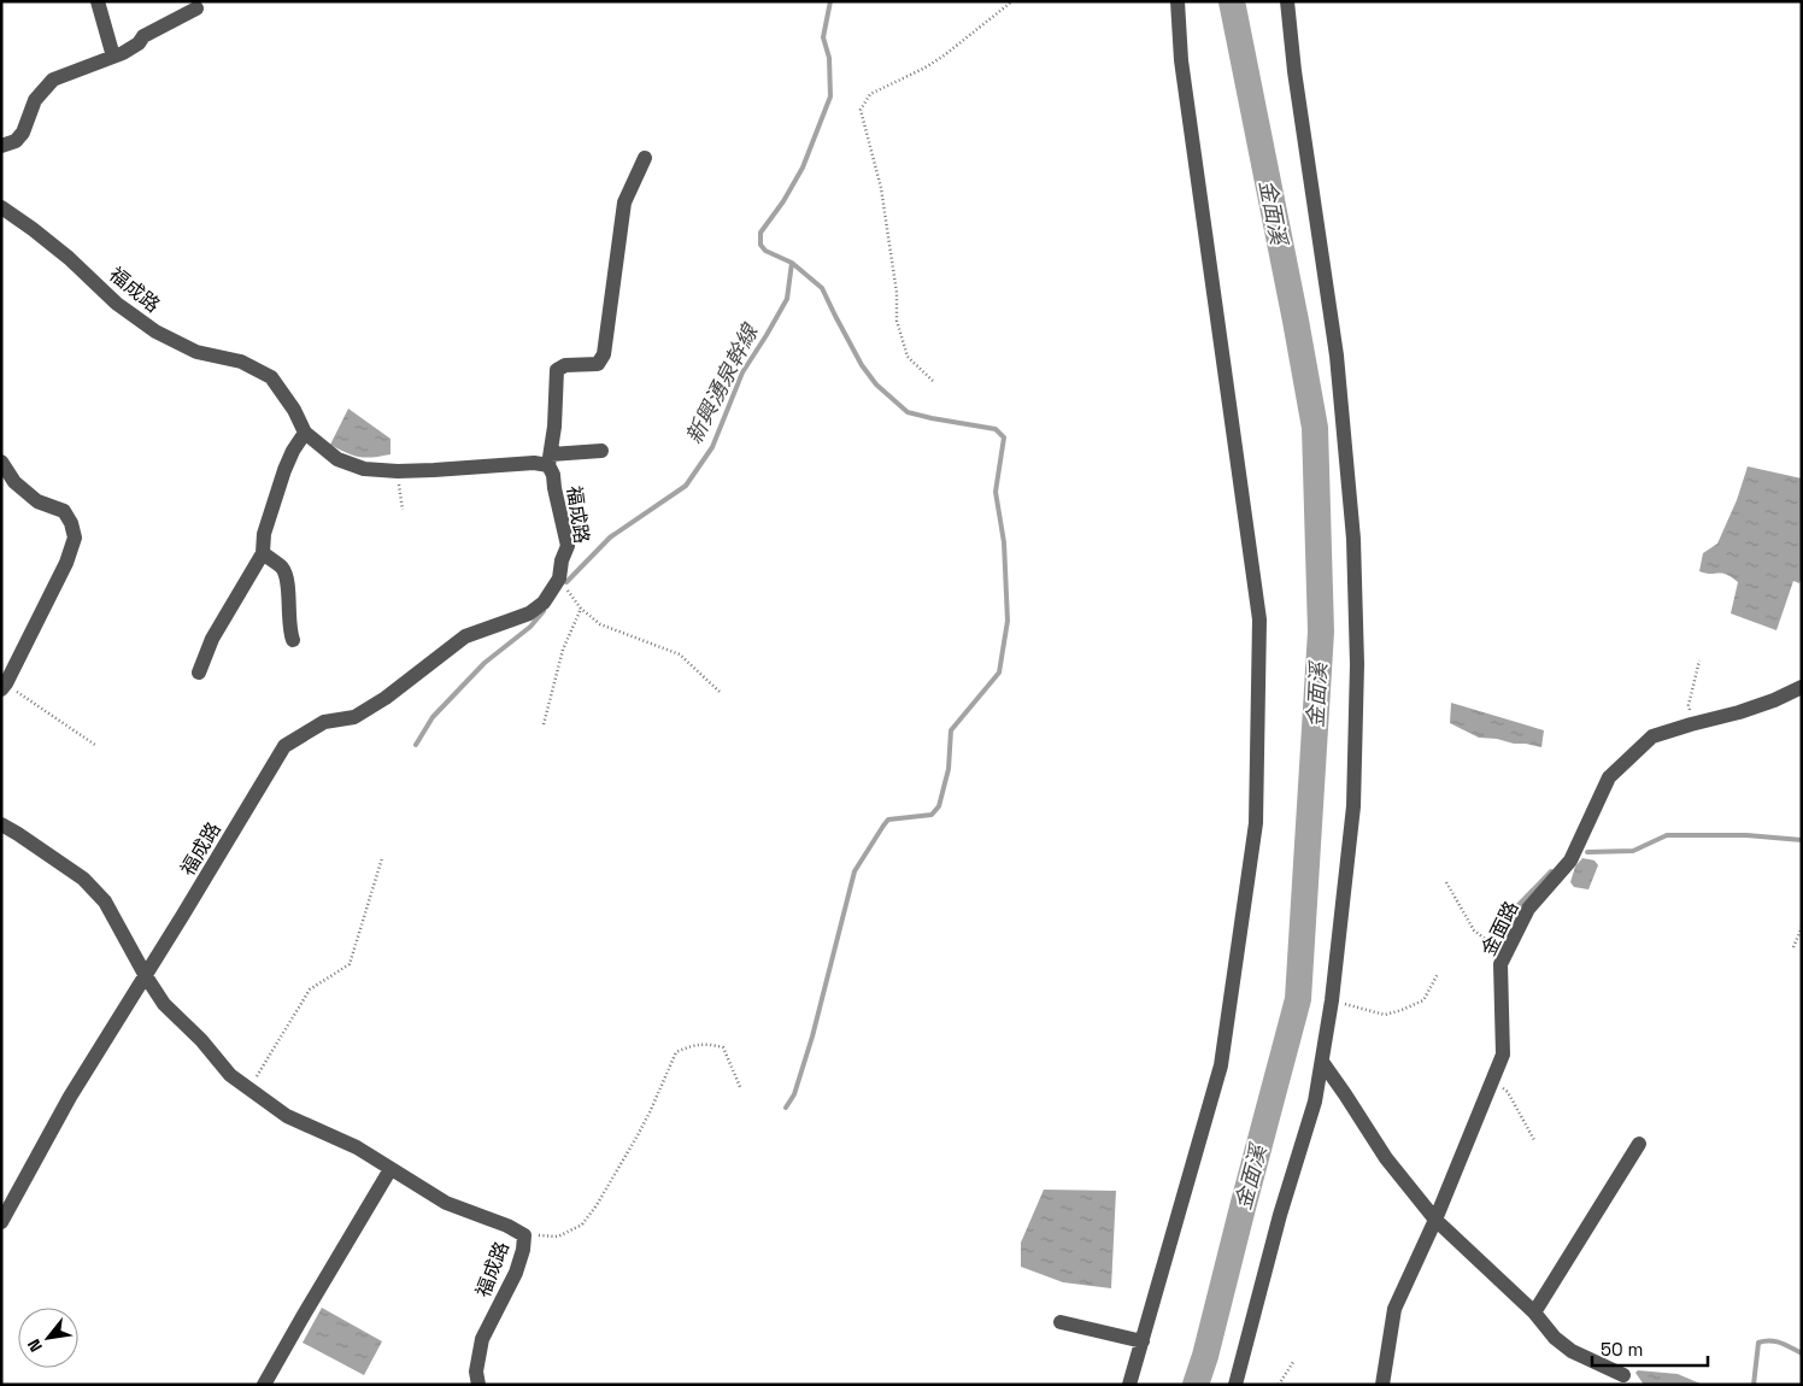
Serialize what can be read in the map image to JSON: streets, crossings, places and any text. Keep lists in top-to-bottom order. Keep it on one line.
{"streets":{"lane":["福成路","金面路"]},"water":["金面溪","新興湧泉幹線"],"scale_bar":"50 m","north":"bottom left"}
